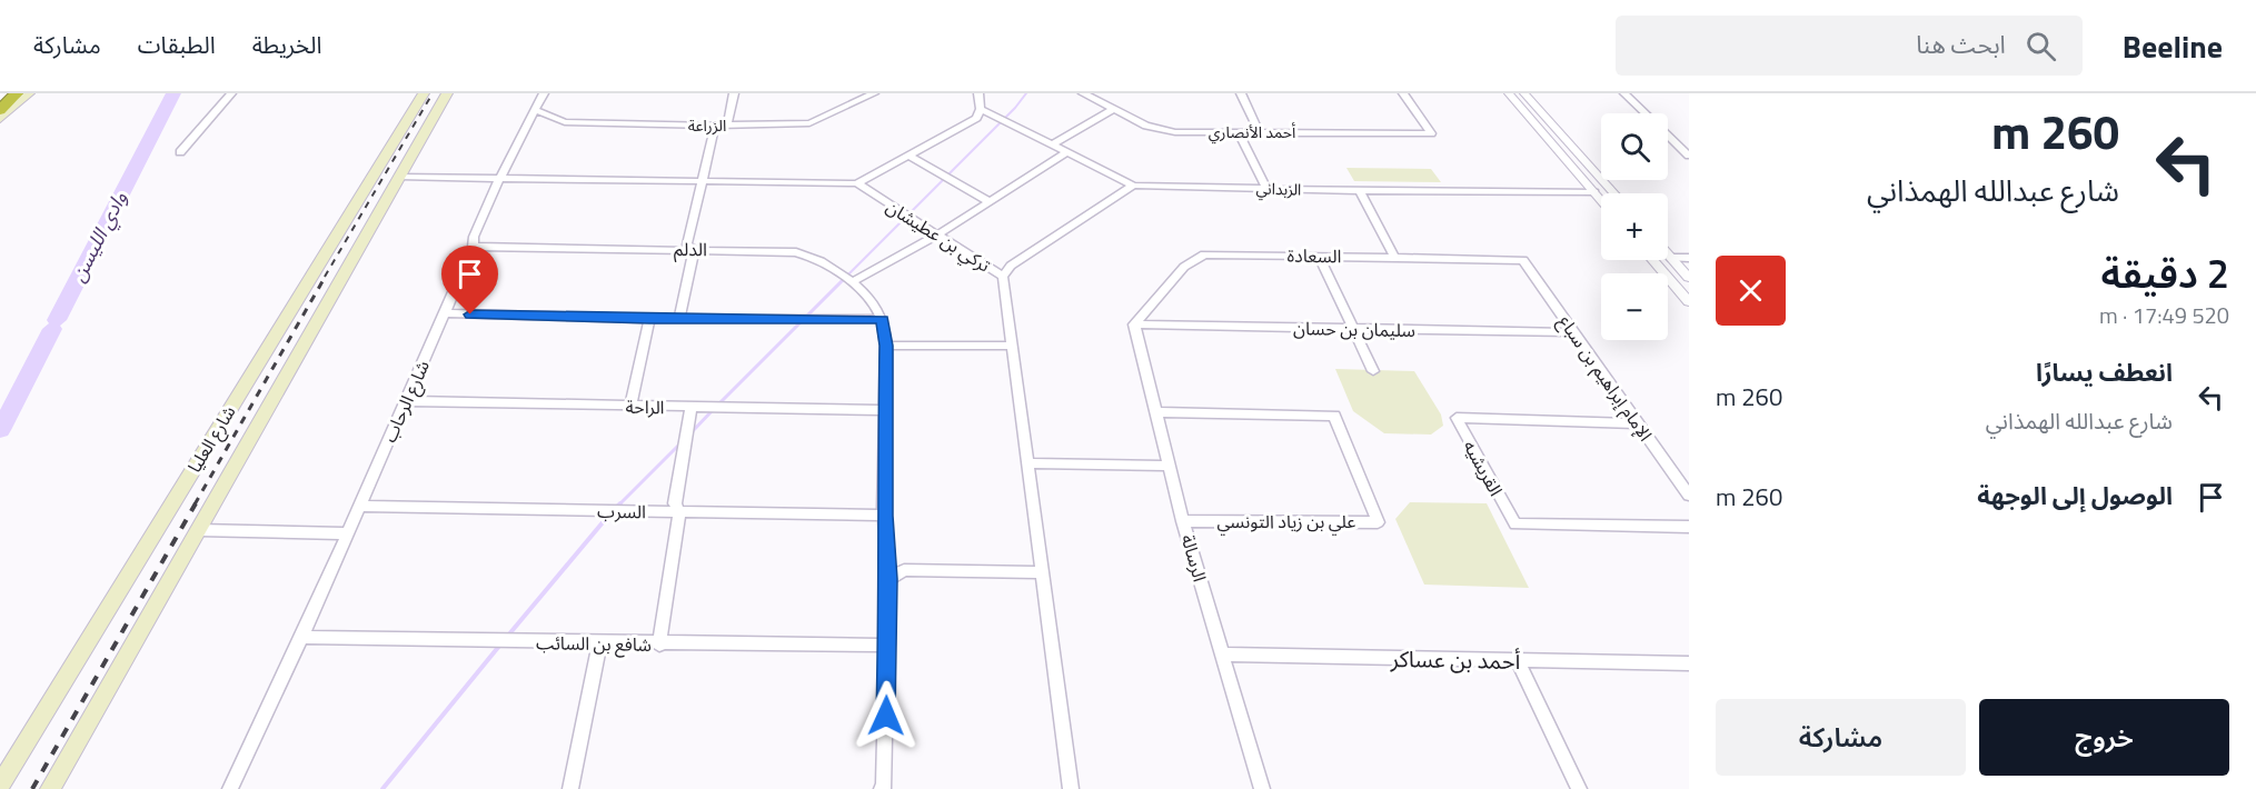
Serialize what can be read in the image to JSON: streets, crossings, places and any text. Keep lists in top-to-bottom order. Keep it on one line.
{"streets":{"main road":["شارع العليا"],"street":["الزراعة","أحمد الأنصاري","الزبداني","تركي بن عطيشان","الدلم","السعادة","سليمان بن حسان","الإمام إبراهيم بن سباع","شارع الرحاب","الراحة","القريشيه","السرب","علي بن زياد التونسي","الرسالة","شافع بن السائب","أحمد بن عساكر"]},"crossings":[["الزراعة","شارع الرحاب"],["الدلم","شارع الرحاب"],["السعادة","سليمان بن حسان"],["السعادة","الإمام إبراهيم بن سباع"],["السعادة","الرسالة"],["سليمان بن حسان","الإمام إبراهيم بن سباع"],["سليمان بن حسان","الرسالة"],["الإمام إبراهيم بن سباع","القريشيه"],["شارع الرحاب","الراحة"],["شارع الرحاب","السرب"],["شارع الرحاب","شافع بن السائب"],["علي بن زياد التونسي","الرسالة"],["الرسالة","أحمد بن عساكر"]],"water":["وادي الليسن"],"page":{"header":"Beeline","search":"ابحث هنا","nav":["الخريطة","الطبقات","مشاركة"],"turn":["260 m","شارع عبدالله الهمذاني"],"map_buttons":["+","−"],"heading":["2 دقيقة","520 m · 17:49"],"list":[{"name":"انعطف يسارًا","note":"شارع عبدالله الهمذاني","value":"260 m"},{"name":"الوصول إلى الوجهة","value":"260 m"}],"buttons":["خروج","مشاركة"]}}
